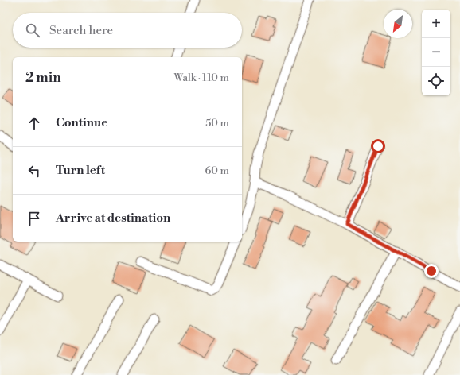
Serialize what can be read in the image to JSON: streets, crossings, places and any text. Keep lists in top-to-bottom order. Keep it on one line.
{"north":"bottom left","page":{"map_buttons":["+","−"],"search":"Search here","heading":["2 min","Walk · 110 m"],"list":[["Continue","50 m"],["Turn left","60 m"],"Arrive at destination"]}}
